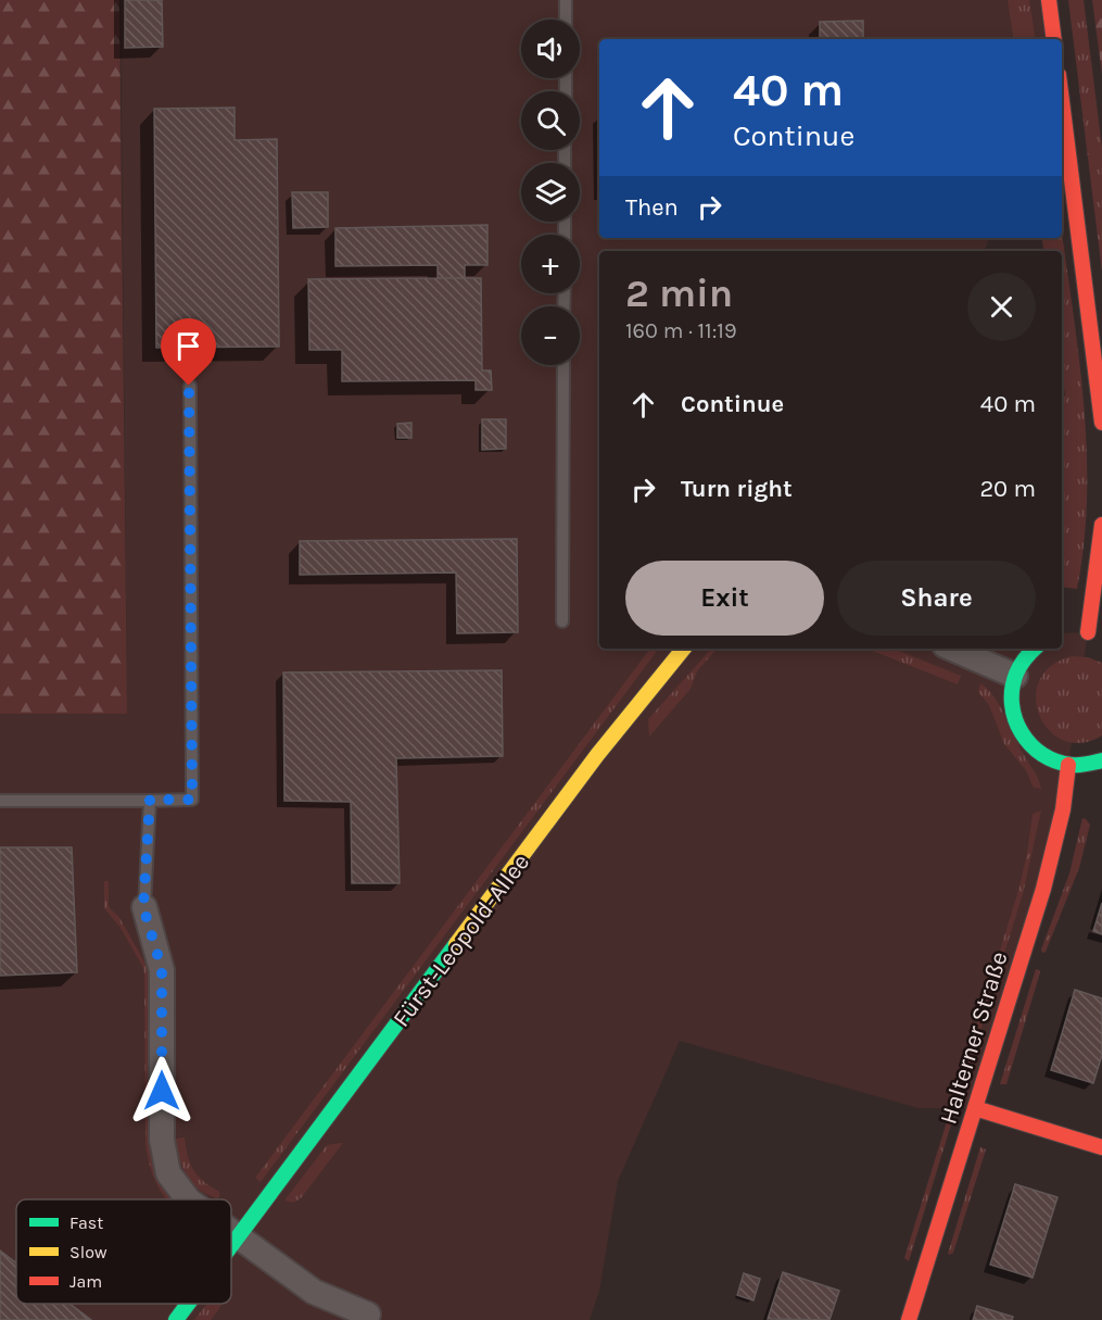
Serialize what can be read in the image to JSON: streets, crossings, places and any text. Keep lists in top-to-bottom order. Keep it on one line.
{"streets":{"main road":["Fürst-Leopold-Allee","Halterner Straße"]},"legend":["Fast","Slow","Jam"],"page":{"map_buttons":["+","−"],"turn":["40 m","Continue"],"then":"Then","heading":["2 min","160 m · 11:19"],"list":[{"name":"Continue","value":"40 m"},{"name":"Turn right","value":"20 m"}],"buttons":["Exit","Share"]}}
